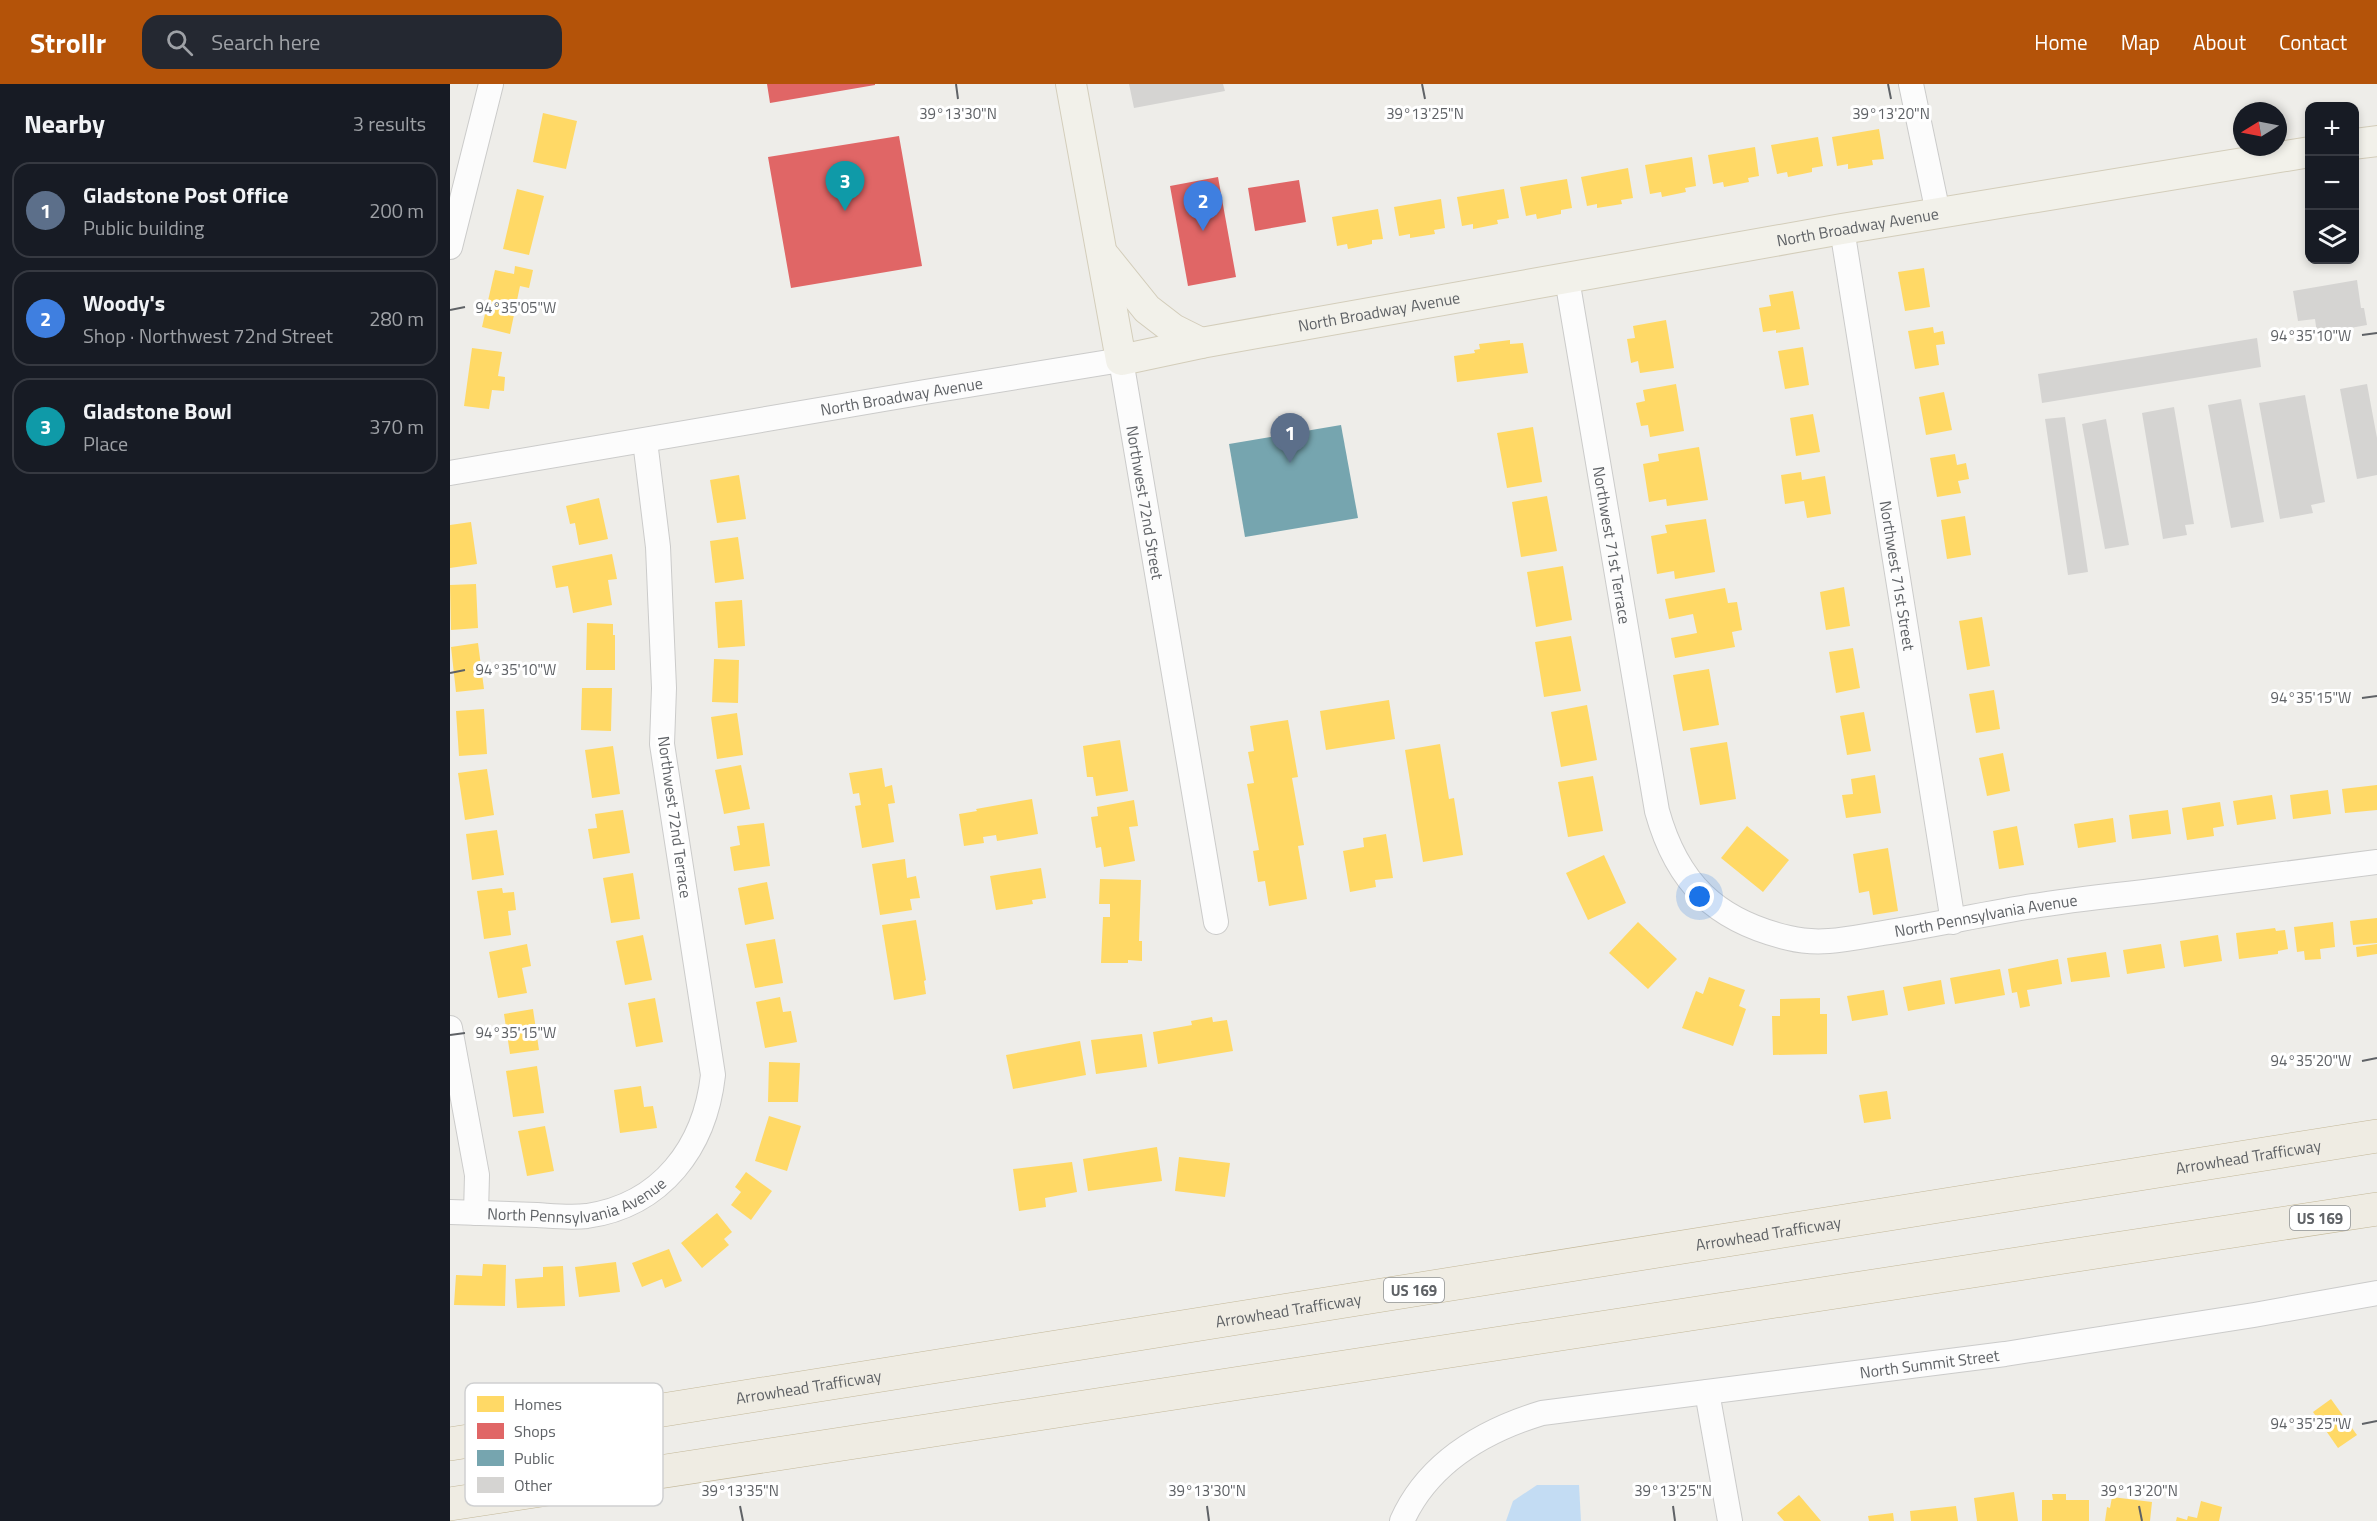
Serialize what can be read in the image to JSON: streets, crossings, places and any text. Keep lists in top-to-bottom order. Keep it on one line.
{"streets":{"highway":["Arrowhead Trafficway","US 169"],"main road":["North Broadway Avenue","Northwest 72nd Street"],"street":["Northwest 71st Terrace","Northwest 71st Street","Northwest 72nd Terrace","North Pennsylvania Avenue","North Summit Street"]},"crossings":[["North Broadway Avenue","Northwest 72nd Street"],["North Broadway Avenue","Northwest 71st Terrace"],["North Broadway Avenue","Northwest 71st Street"],["North Broadway Avenue","Northwest 72nd Terrace"],["Northwest 71st Terrace","North Pennsylvania Avenue"],["Northwest 71st Street","North Pennsylvania Avenue"],["Northwest 72nd Terrace","North Pennsylvania Avenue"]],"legend":["Homes","Shops","Public","Other"],"north":"left","page":{"header":"Strollr","search":"Search here","nav":["Home","Map","About","Contact"],"heading":["Nearby","3 results"],"map_buttons":["+","−"],"pins":["3","2","1"],"list":[{"mark":"1","name":"Gladstone Post Office","note":"Public building","value":"200 m"},{"mark":"2","name":"Woody's","note":"Shop · Northwest 72nd Street","value":"280 m"},{"mark":"3","name":"Gladstone Bowl","note":"Place","value":"370 m"}]},"coordinates":["39°13'30\"N","39°13'25\"N","39°13'20\"N","94°35'05\"W","94°35'10\"W","94°35'15\"W","94°35'20\"W","94°35'25\"W","39°13'35\"N"]}
